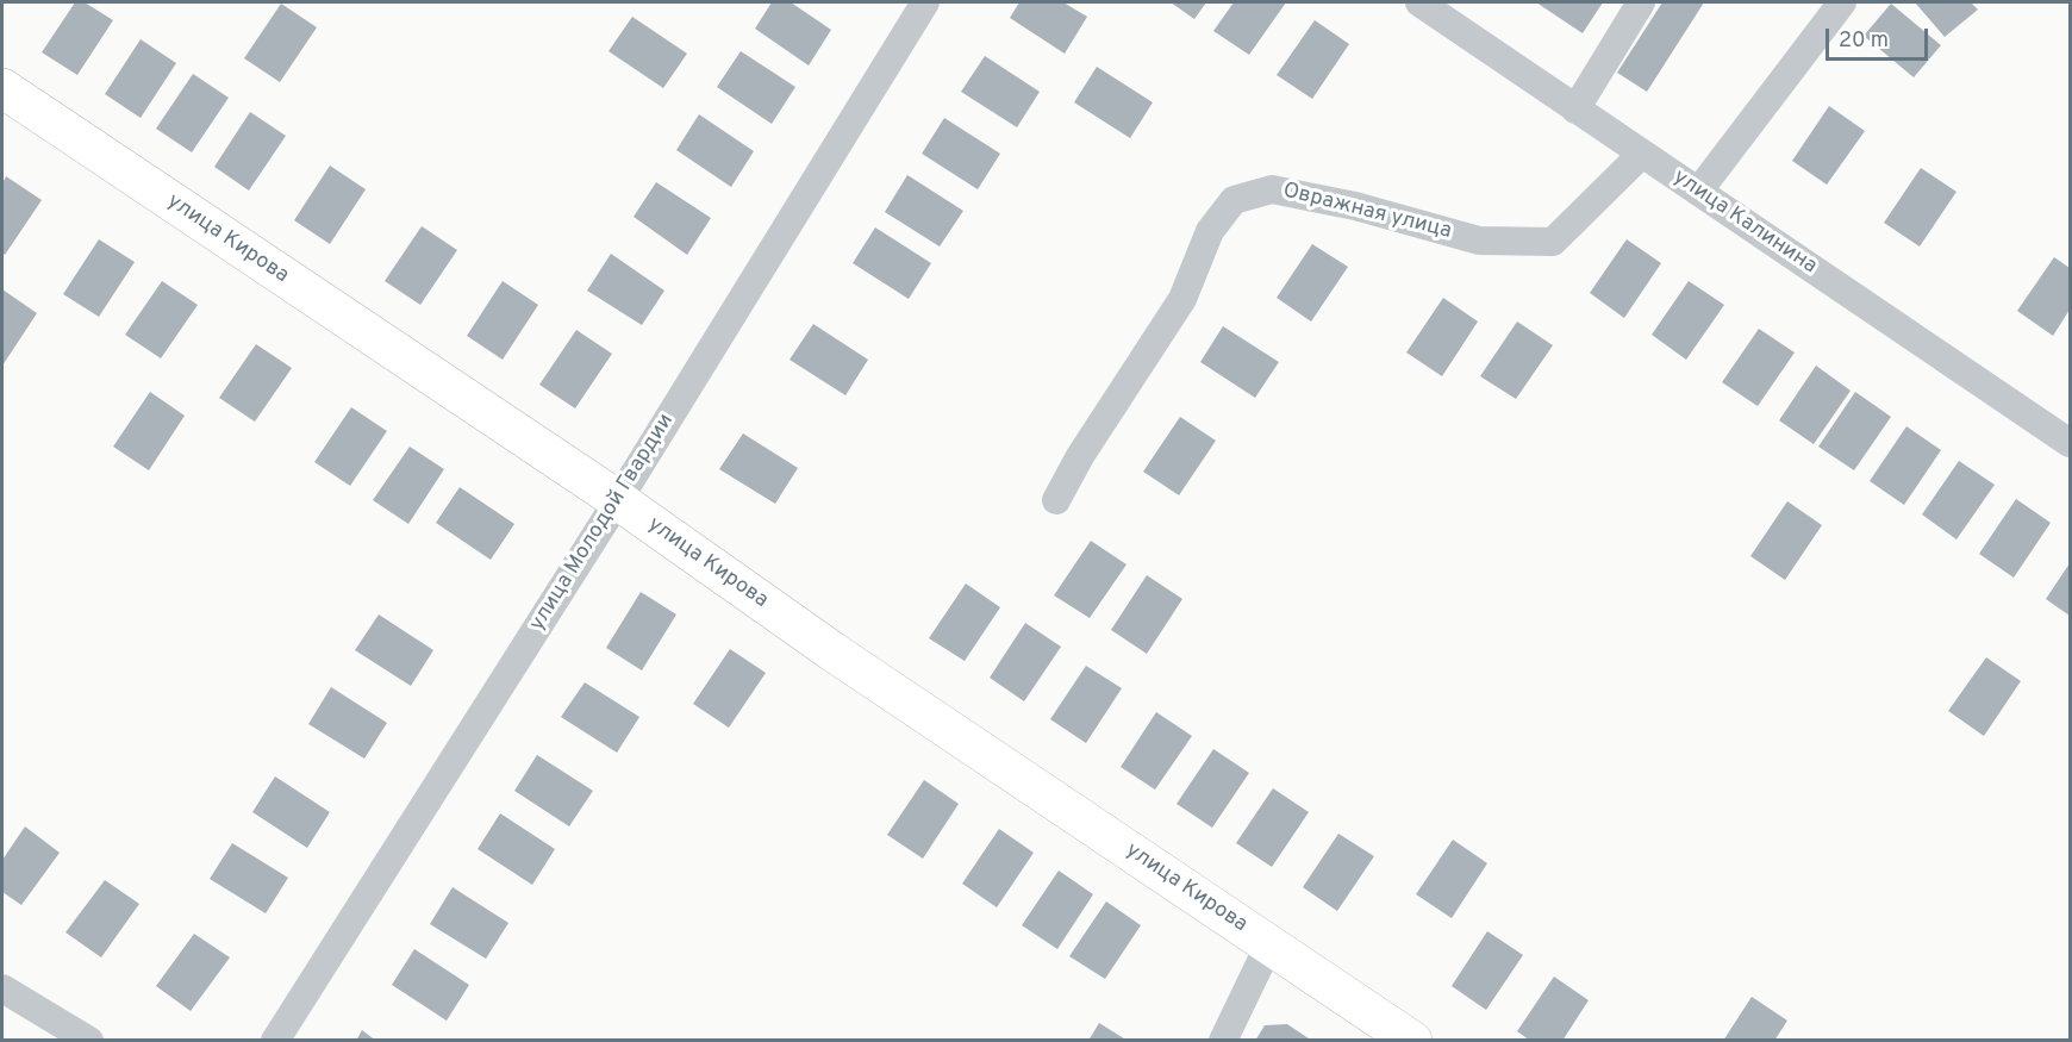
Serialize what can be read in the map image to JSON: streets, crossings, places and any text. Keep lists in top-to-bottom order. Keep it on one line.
{"streets":{"street":["Овражная улица","улица Калинина","улица Кирова","улица Молодой Гвардии"]},"crossings":[["Овражная улица","улица Калинина"],["улица Кирова","улица Молодой Гвардии"]],"scale_bar":"20 m"}
